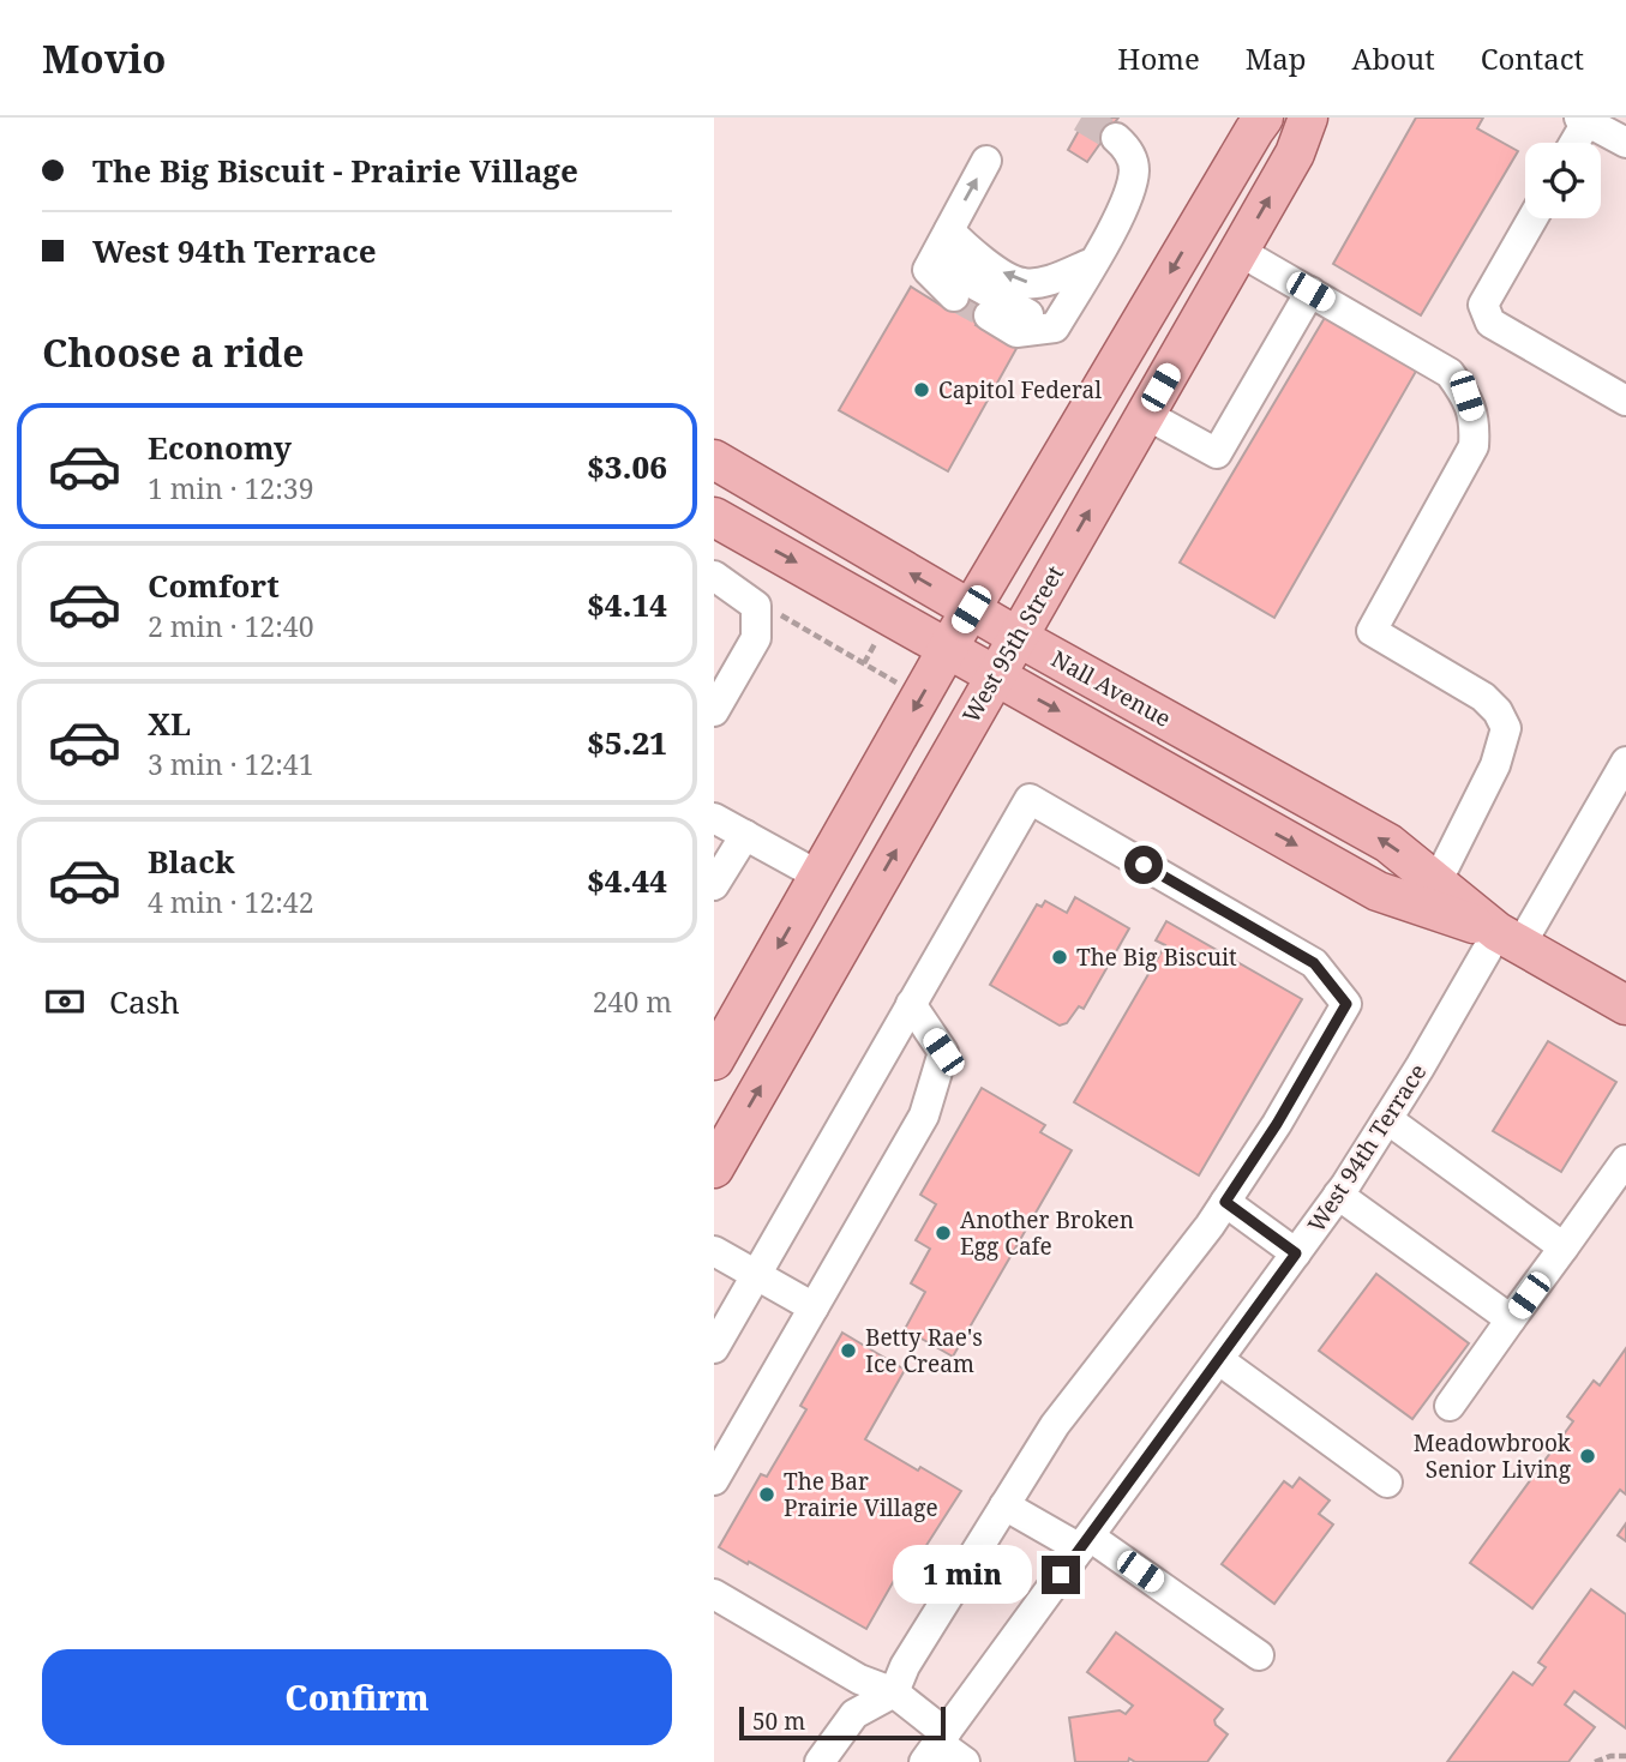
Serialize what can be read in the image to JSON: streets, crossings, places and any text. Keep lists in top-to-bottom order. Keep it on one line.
{"streets":{"main road":["West 95th Street","Nall Avenue"],"street":["West 94th Terrace"]},"crossings":[["West 95th Street","Nall Avenue"],["Nall Avenue","West 94th Terrace"]],"places":["Capitol Federal","The Big Biscuit","Another Broken Egg Cafe","Betty Rae's Ice Cream","Meadowbrook Senior Living","The Bar Prairie Village"],"scale_bar":"50 m","page":{"header":"Movio","nav":["Home","Map","About","Contact"],"banner":["The Big Biscuit - Prairie Village","West 94th Terrace"],"heading":"Choose a ride","list":[{"name":"Economy","note":"1 min · 12:39","value":"$3.06"},{"name":"Comfort","note":"2 min · 12:40","value":"$4.14"},{"name":"XL","note":"3 min · 12:41","value":"$5.21"},{"name":"Black","note":"4 min · 12:42","value":"$4.44"}],"pay":["Cash","240 m"],"bubble":"1 min","buttons":"Confirm","scale":"50 m"}}
